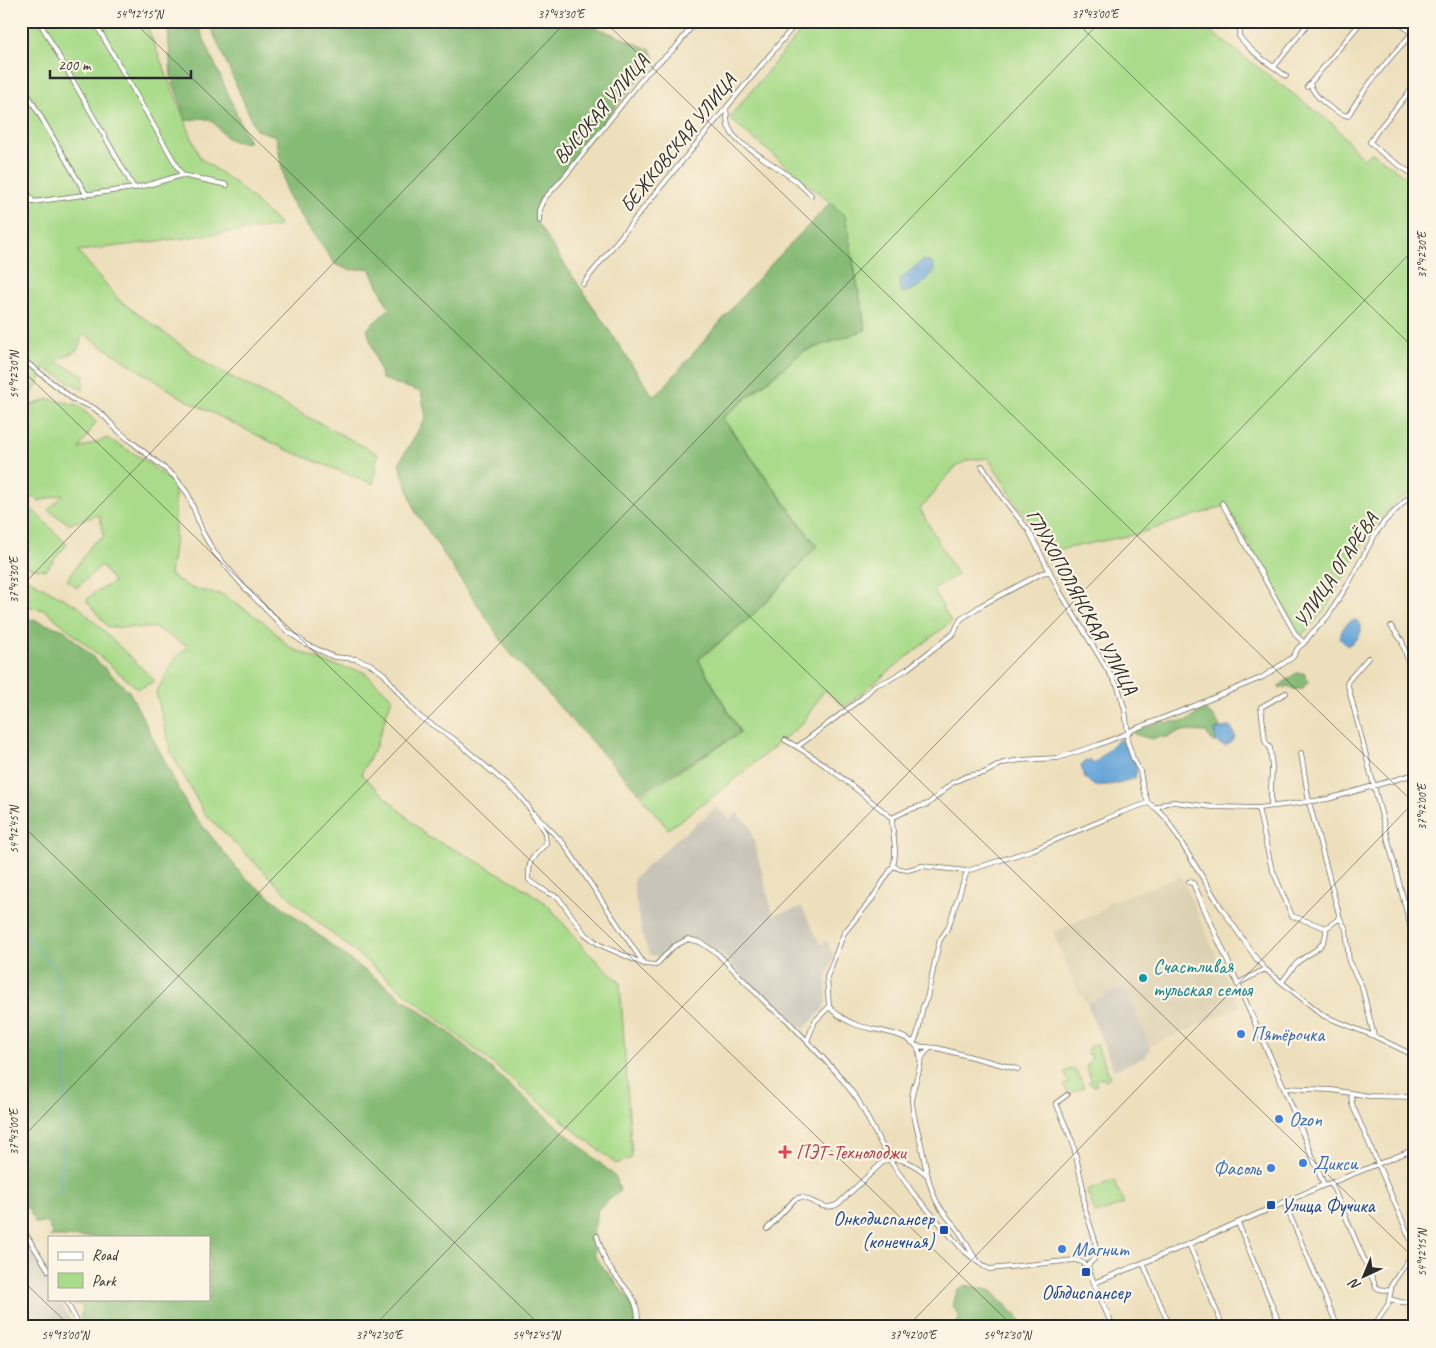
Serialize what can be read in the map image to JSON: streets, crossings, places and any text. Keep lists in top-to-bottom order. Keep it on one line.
{"streets":{"street":["ВЫСОКАЯ УЛИЦА","БЕЖКОВСКАЯ УЛИЦА","УЛИЦА ОГАРЁВА","ГЛУХОПОЛЯНСКАЯ УЛИЦА"]},"crossings":[["УЛИЦА ОГАРЁВА","ГЛУХОПОЛЯНСКАЯ УЛИЦА"]],"places":{"other":["Счастливая тульская семья","Пятёрочка","Ozon","Дикси","Фасоль","Магнит"],"health":["ПЭТ-Технолоджи"],"transit":["Улица Фучика","Онкодиспансер (конечная)","Облдиспансер"]},"legend":["Road","Park"],"scale_bar":"200 m","north":"bottom left","coordinates":["54°12'15\"N","37°43'30\"E","37°43'00\"E","37°42'30\"E","54°12'30\"N","37°42'00\"E","54°12'45\"N","54°13'00\"N"]}
